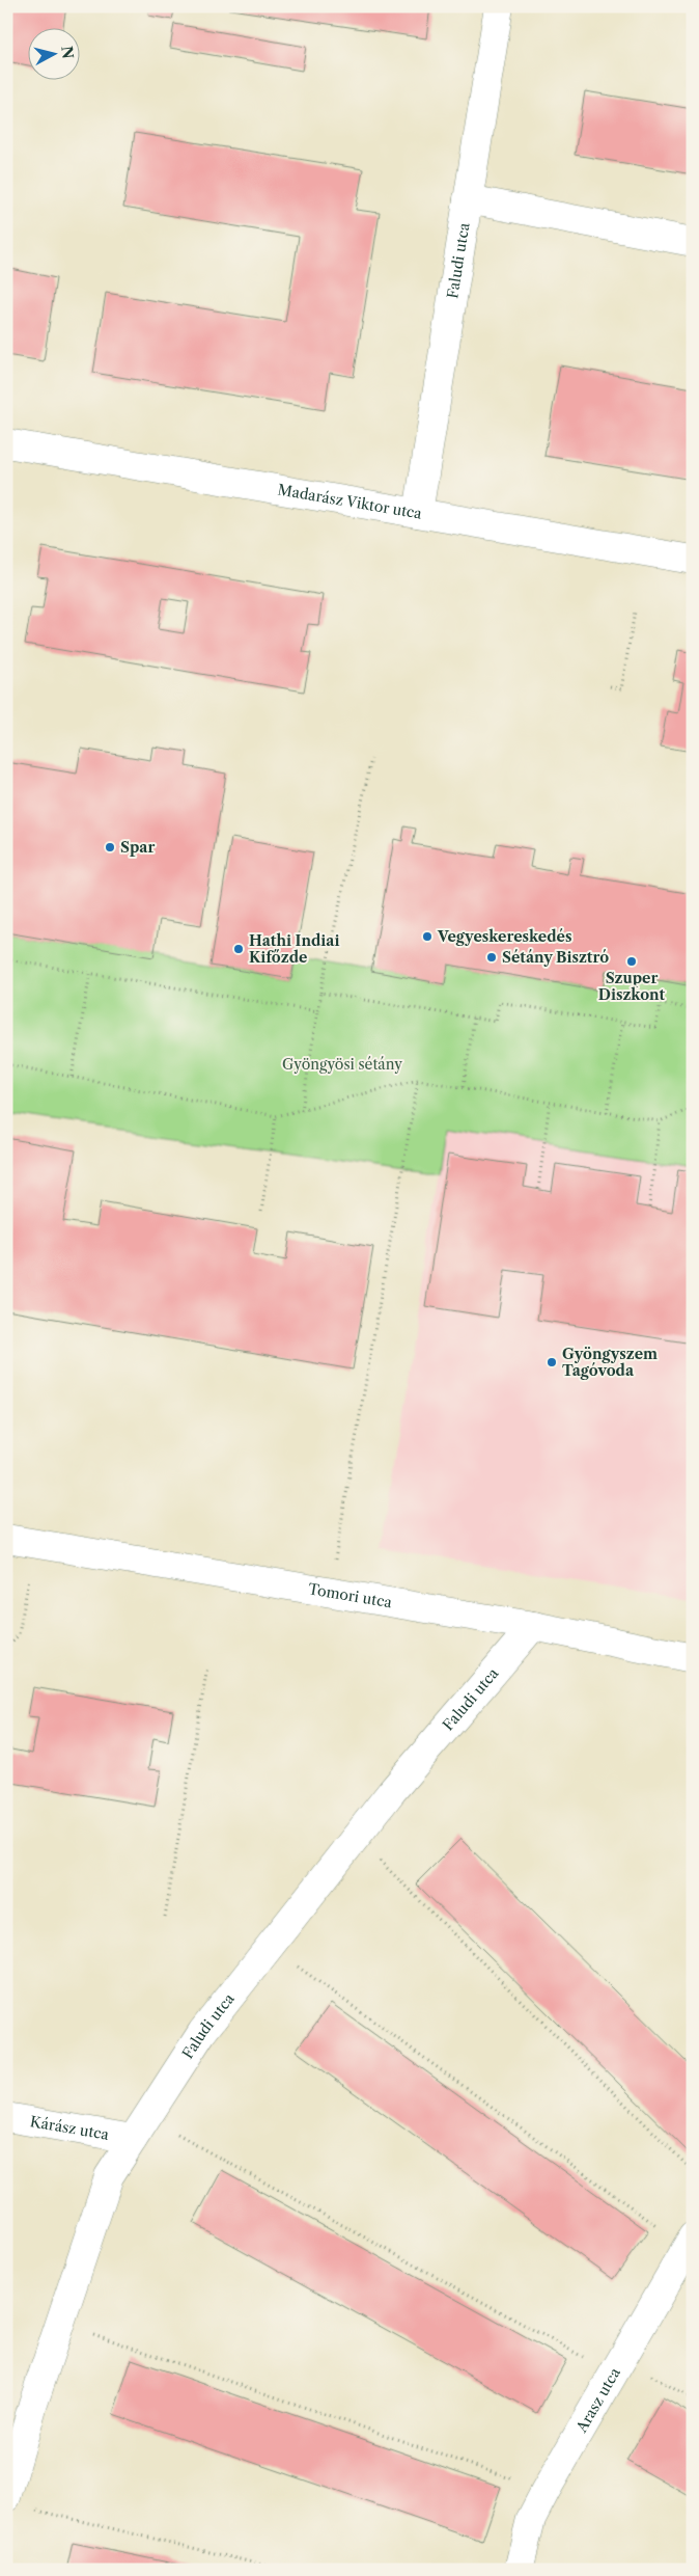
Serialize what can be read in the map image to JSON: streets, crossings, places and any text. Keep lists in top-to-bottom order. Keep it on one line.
{"streets":{"street":["Faludi utca","Madarász Viktor utca","Tomori utca","Kárász utca","Arasz utca"]},"crossings":[["Faludi utca","Madarász Viktor utca"],["Faludi utca","Tomori utca"],["Faludi utca","Kárász utca"]],"parks":["Gyöngyösi sétány"],"places":["Spar","Vegyeskereskedés","Hathi Indiai Kifőzde","Sétány Bisztró","Szuper Diszkont","Gyöngyszem Tagóvoda"],"north":"right"}
